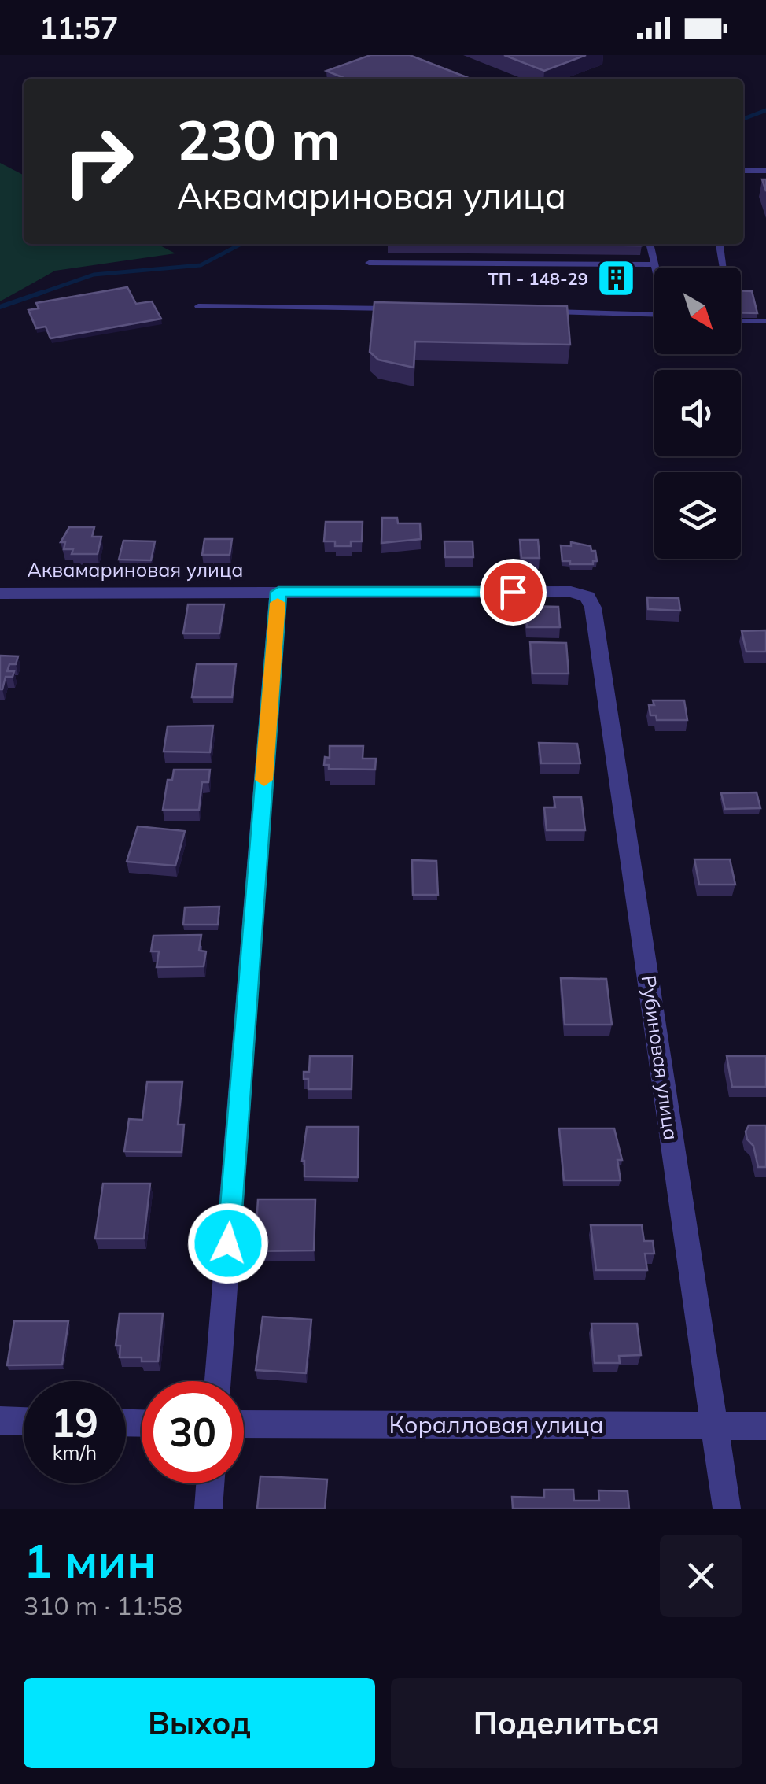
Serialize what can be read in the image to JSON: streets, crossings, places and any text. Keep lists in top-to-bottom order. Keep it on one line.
{"streets":{"street":["Аквамариновая улица","Рубиновая улица","Коралловая улица"]},"crossings":[["Аквамариновая улица","Рубиновая улица"],["Рубиновая улица","Коралловая улица"]],"places":{"building":["ТП - 148-29"]},"north":"bottom right","page":{"status":"11:57","turn":["230 m","Аквамариновая улица"],"speed":"19 km/h","limit":"30","heading":["1 мин","310 m · 11:58"],"buttons":["Выход","Поделиться"]}}
